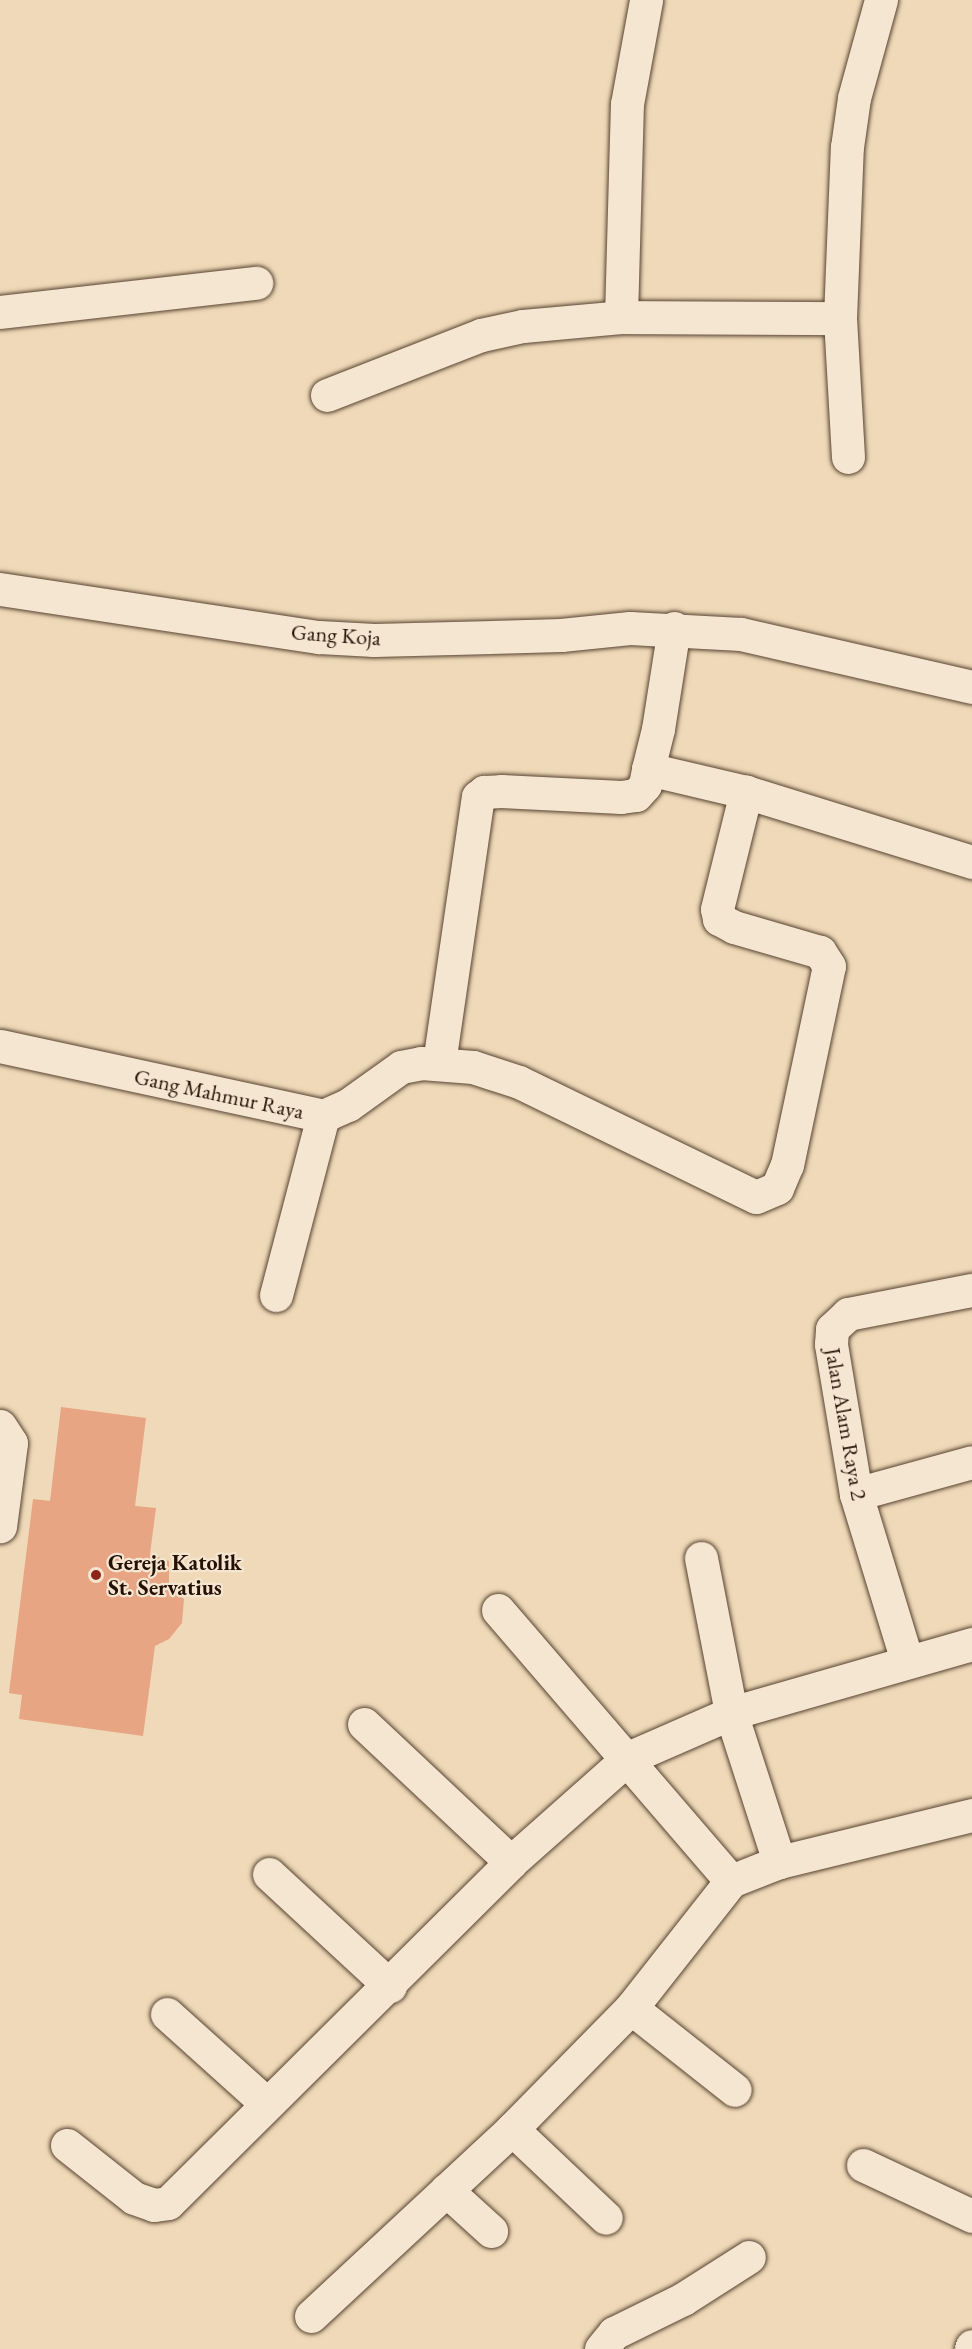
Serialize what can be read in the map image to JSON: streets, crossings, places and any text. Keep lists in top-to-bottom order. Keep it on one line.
{"streets":{"street":["Gang Koja","Gang Mahmur Raya","Jalan Alam Raya 2"]},"places":["Gereja Katolik St. Servatius"]}
